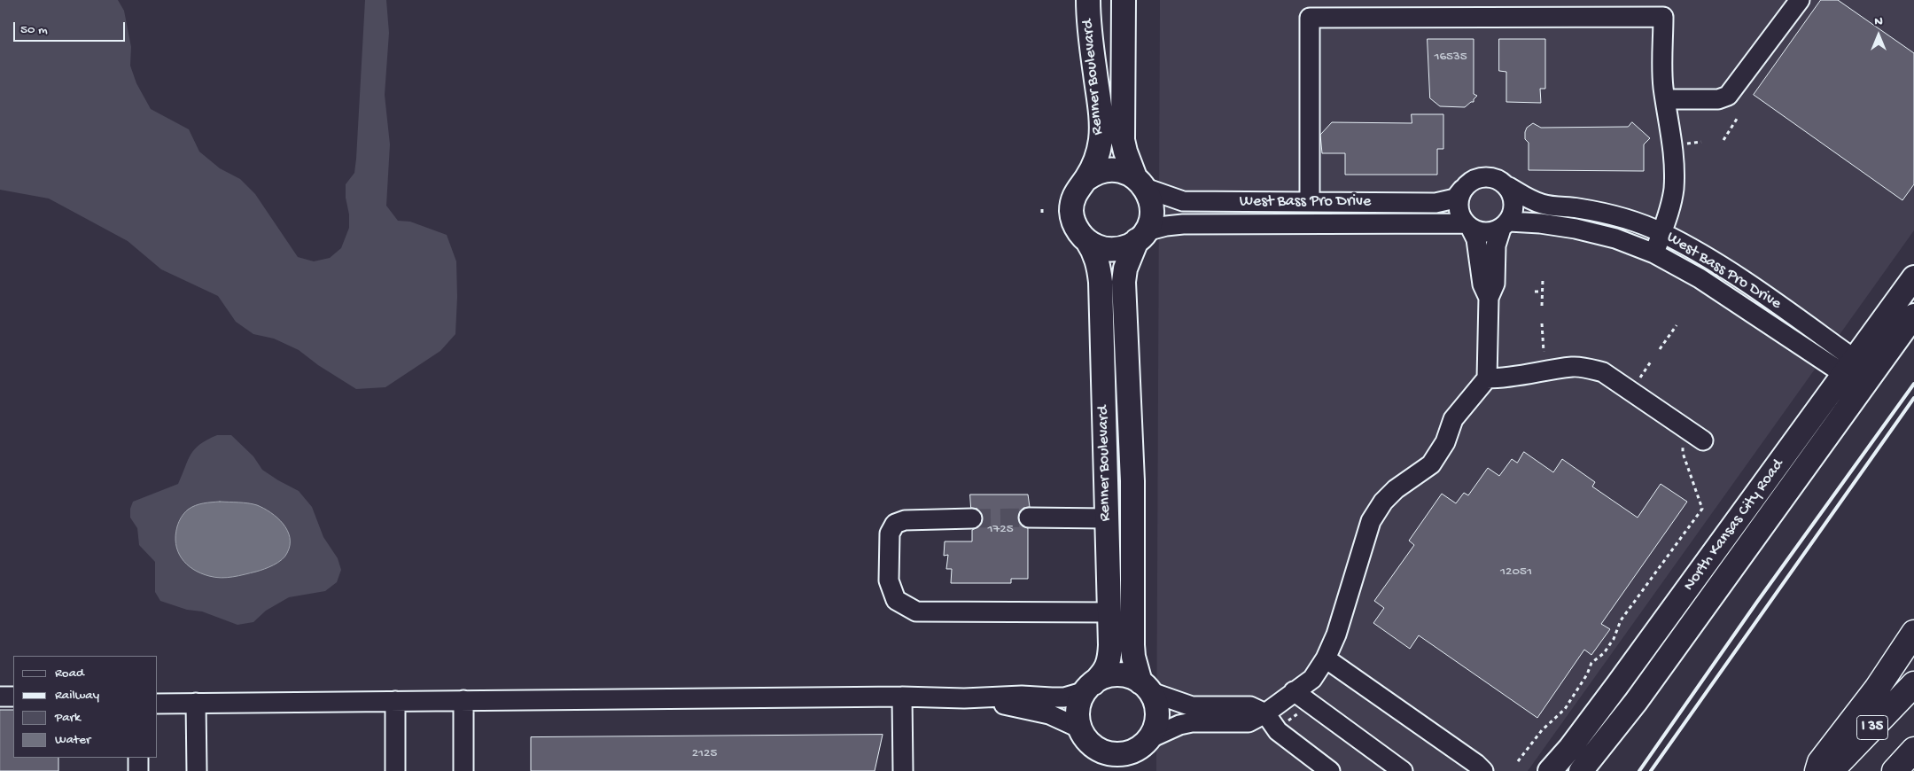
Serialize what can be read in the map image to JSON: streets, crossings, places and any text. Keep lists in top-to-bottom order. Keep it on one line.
{"streets":{"highway":["I 35"],"main road":["Renner Boulevard","North Kansas City Road"],"street":["West Bass Pro Drive"]},"crossings":[["Renner Boulevard","West Bass Pro Drive"],["West Bass Pro Drive","North Kansas City Road"]],"house_numbers":["16535","1725","12051","2125"],"legend":["Road","Railway","Park","Water"],"scale_bar":"50 m","north":"top"}
